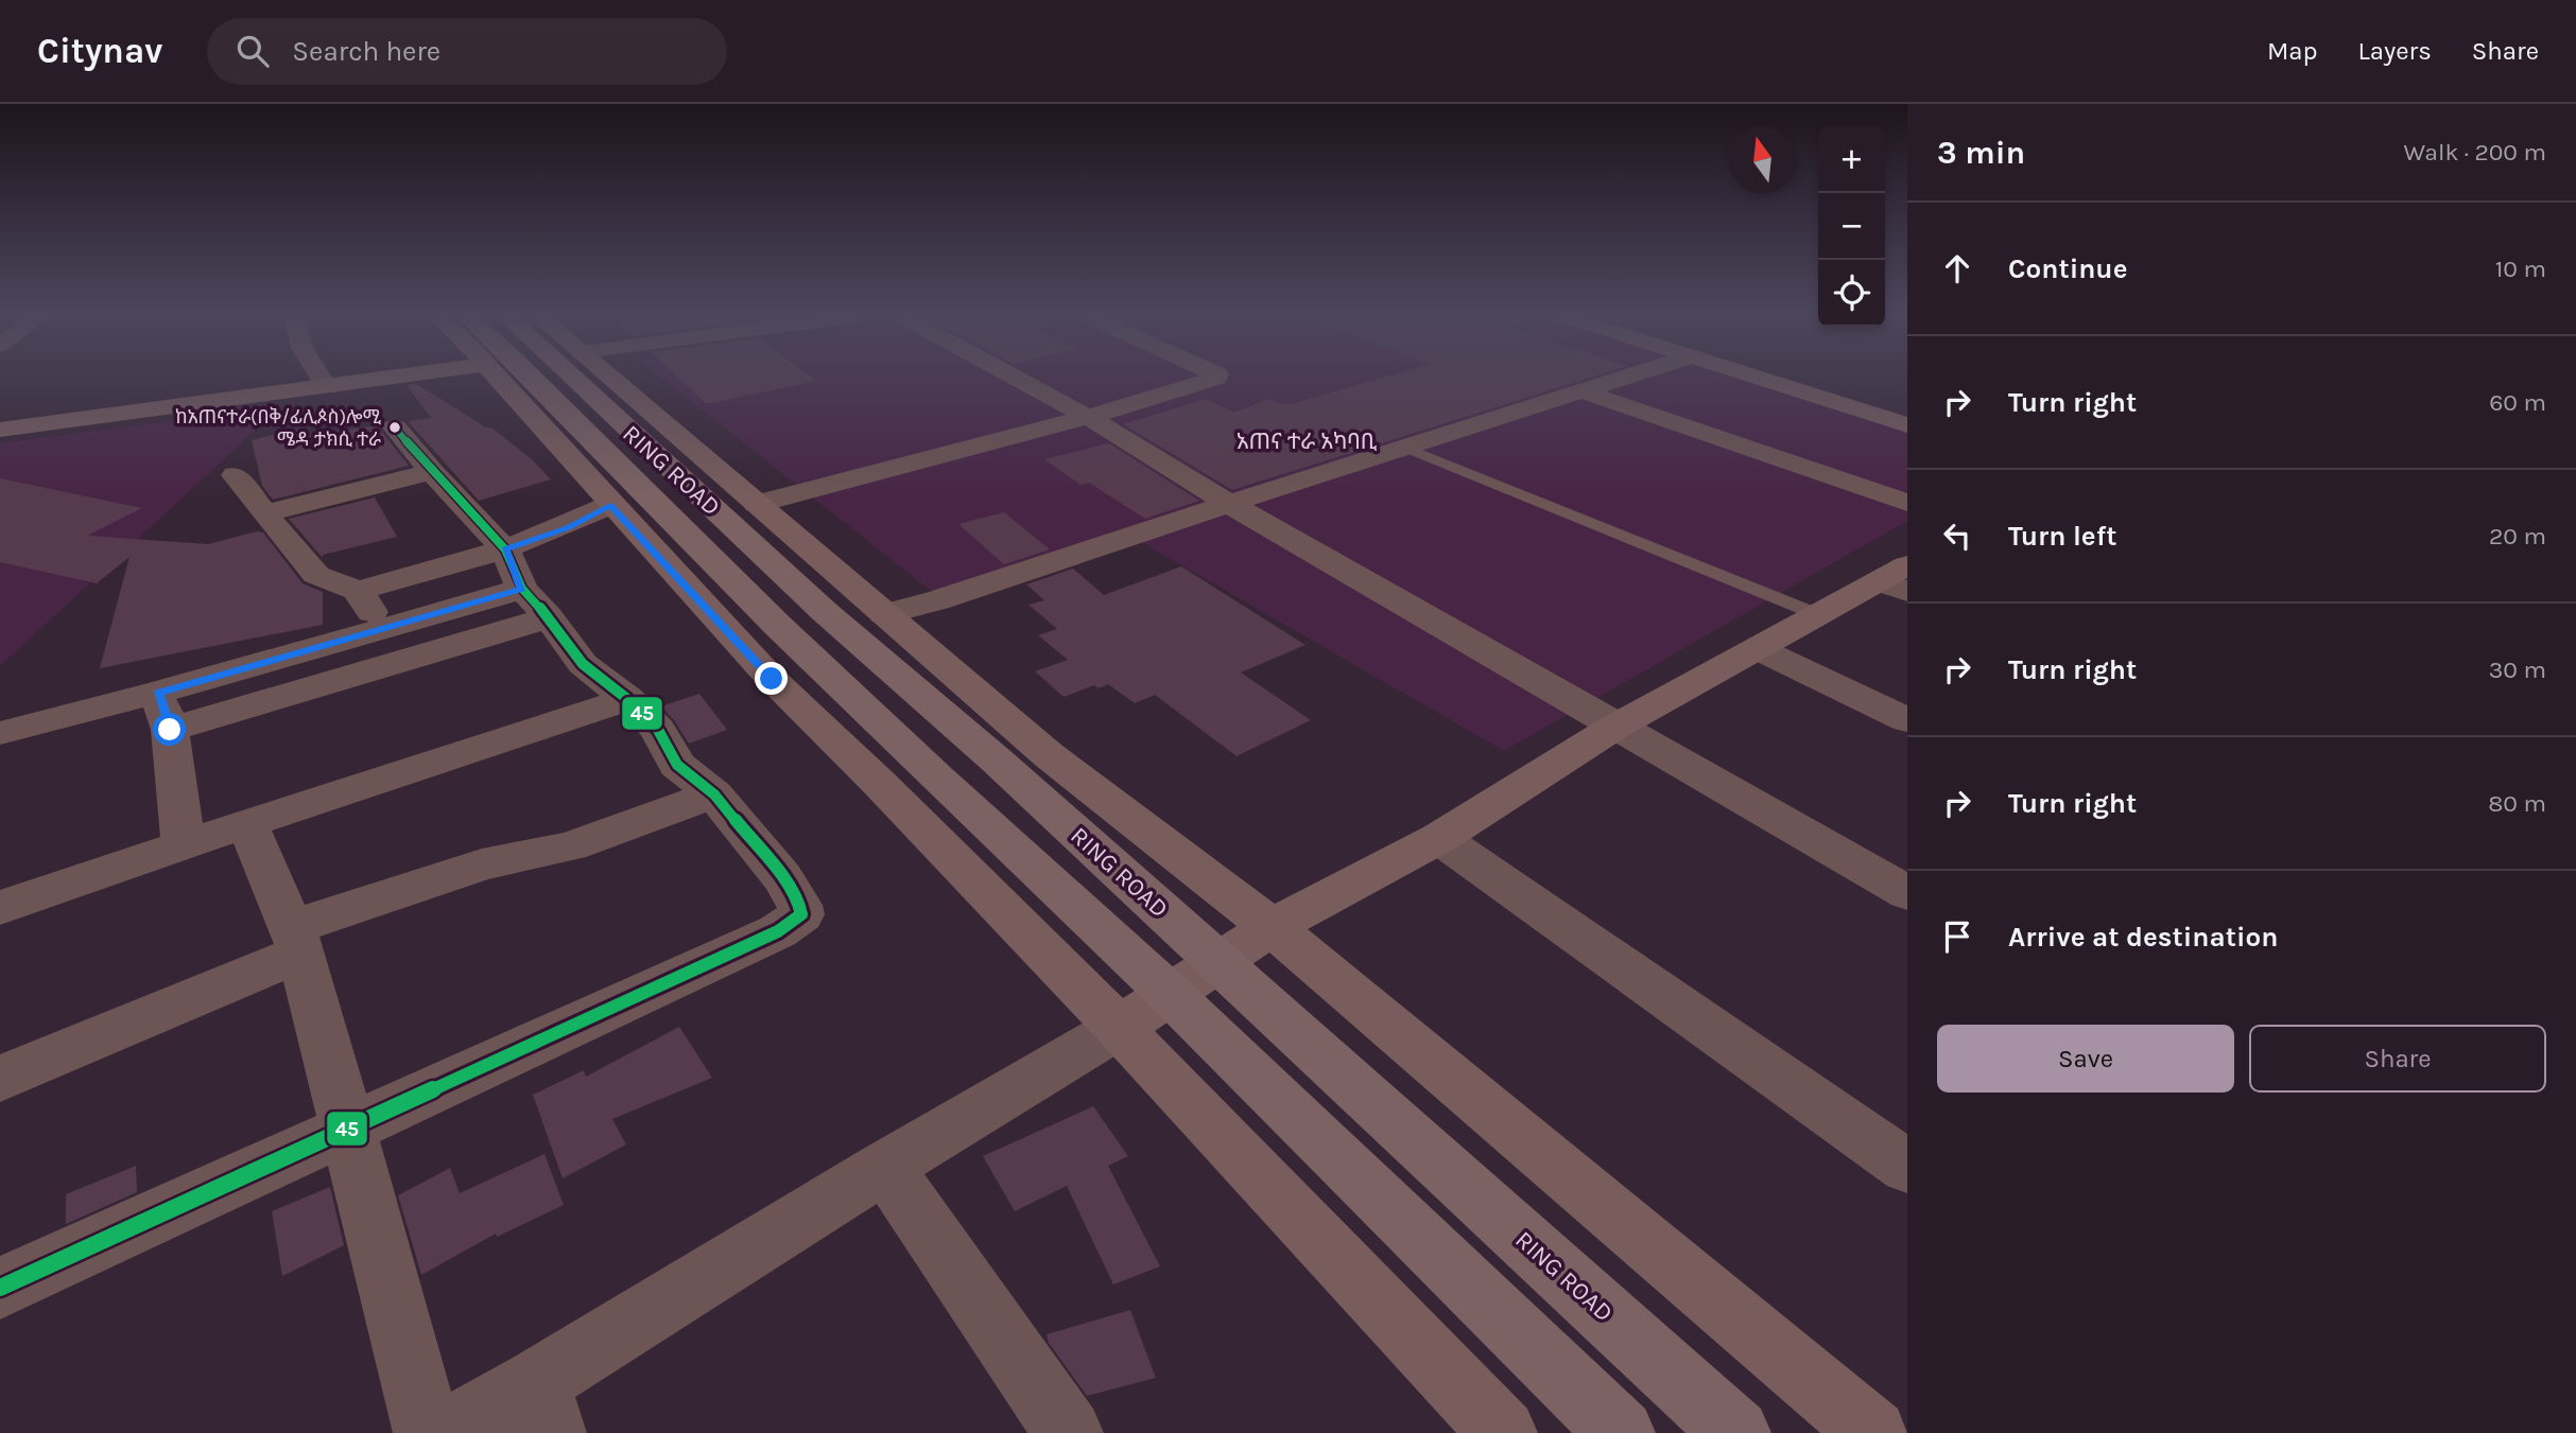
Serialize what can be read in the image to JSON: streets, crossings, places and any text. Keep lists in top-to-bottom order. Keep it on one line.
{"streets":{"highway":["RING ROAD"]},"districts":["አጠና ተራ አካባቢ"],"places":["ከአጠናተራ(በቅ/ፊሊጶስ)ሎሚ ሜዳ ታክሲ ተራ"],"lines":["transit line 45"],"north":"top","page":{"header":"Citynav","search":"Search here","nav":["Map","Layers","Share"],"heading":["3 min","Walk · 200 m"],"map_buttons":["+","−"],"list":[["Continue","10 m"],["Turn right","60 m"],["Turn left","20 m"],["Turn right","30 m"],["Turn right","80 m"],"Arrive at destination"],"buttons":["Save","Share"]}}
